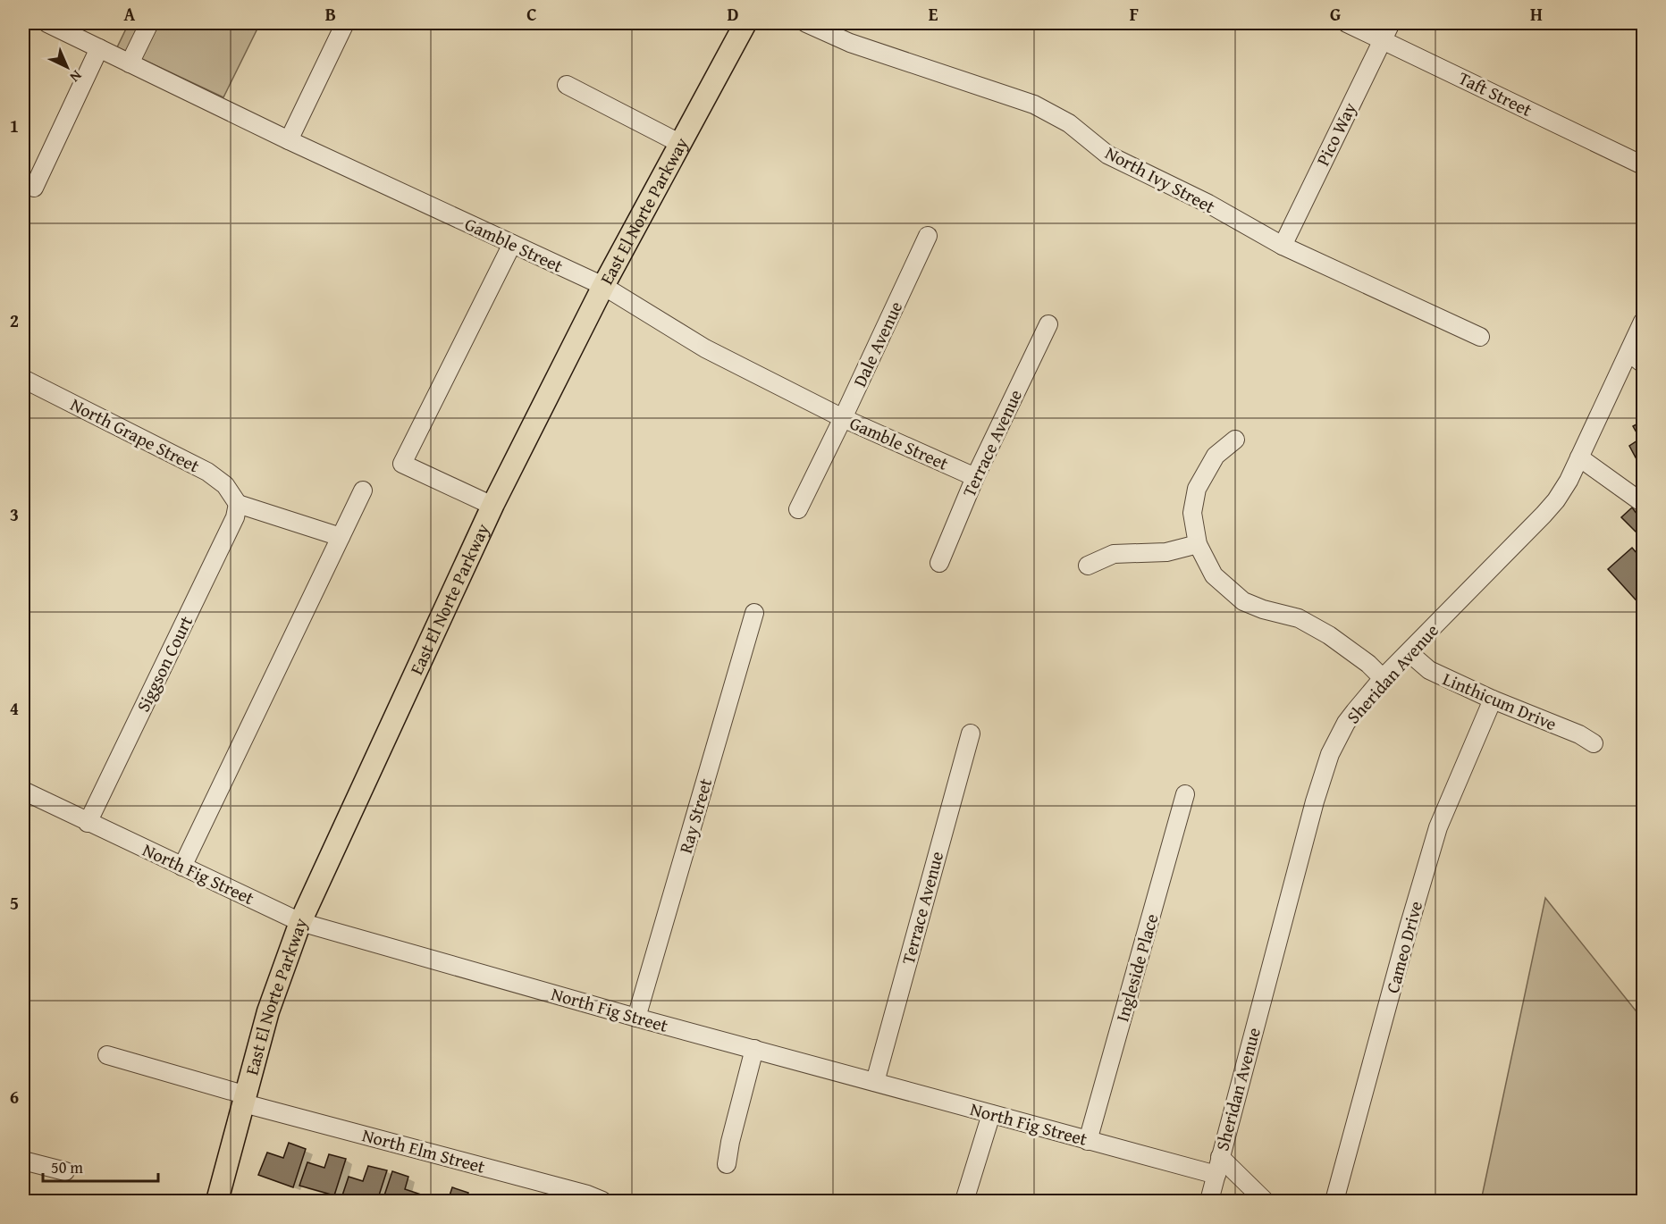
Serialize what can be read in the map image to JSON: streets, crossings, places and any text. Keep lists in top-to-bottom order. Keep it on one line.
{"streets":{"main road":["East El Norte Parkway"],"street":["Taft Street","Pico Way","North Ivy Street","Gamble Street","Dale Avenue","North Grape Street","Terrace Avenue","Siggson Court","Sheridan Avenue","Linthicum Drive","Ray Street","North Fig Street","Cameo Drive","Ingleside Place","North Elm Street"]},"crossings":[["Taft Street","Pico Way"],["Pico Way","North Ivy Street"],["East El Norte Parkway","Gamble Street"],["East El Norte Parkway","North Fig Street"],["East El Norte Parkway","North Elm Street"],["Gamble Street","Dale Avenue"],["Gamble Street","Terrace Avenue"],["North Grape Street","Siggson Court"],["Terrace Avenue","North Fig Street"],["Siggson Court","North Fig Street"],["Sheridan Avenue","Linthicum Drive"],["Sheridan Avenue","North Fig Street"],["Linthicum Drive","Cameo Drive"],["Ray Street","North Fig Street"],["North Fig Street","Ingleside Place"]],"scale_bar":"50 m","north":"bottom right","grid":{"columns":["A","B","C","D","E","F","G","H"],"rows":["1","2","3","4","5","6"]}}
